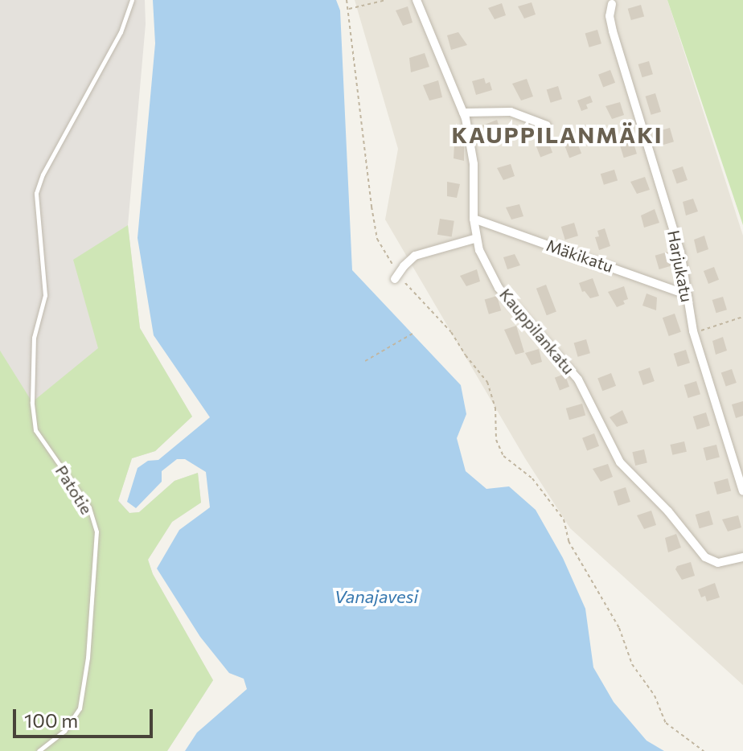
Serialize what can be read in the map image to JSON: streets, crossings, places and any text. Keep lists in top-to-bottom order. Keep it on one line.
{"streets":{"street":["Mäkikatu","Harjukatu","Kauppilankatu"],"lane":["Patotie"]},"crossings":[["Mäkikatu","Harjukatu"],["Mäkikatu","Kauppilankatu"]],"districts":["KAUPPILANMÄKI"],"water":["Vanajavesi"],"scale_bar":"100 m"}
